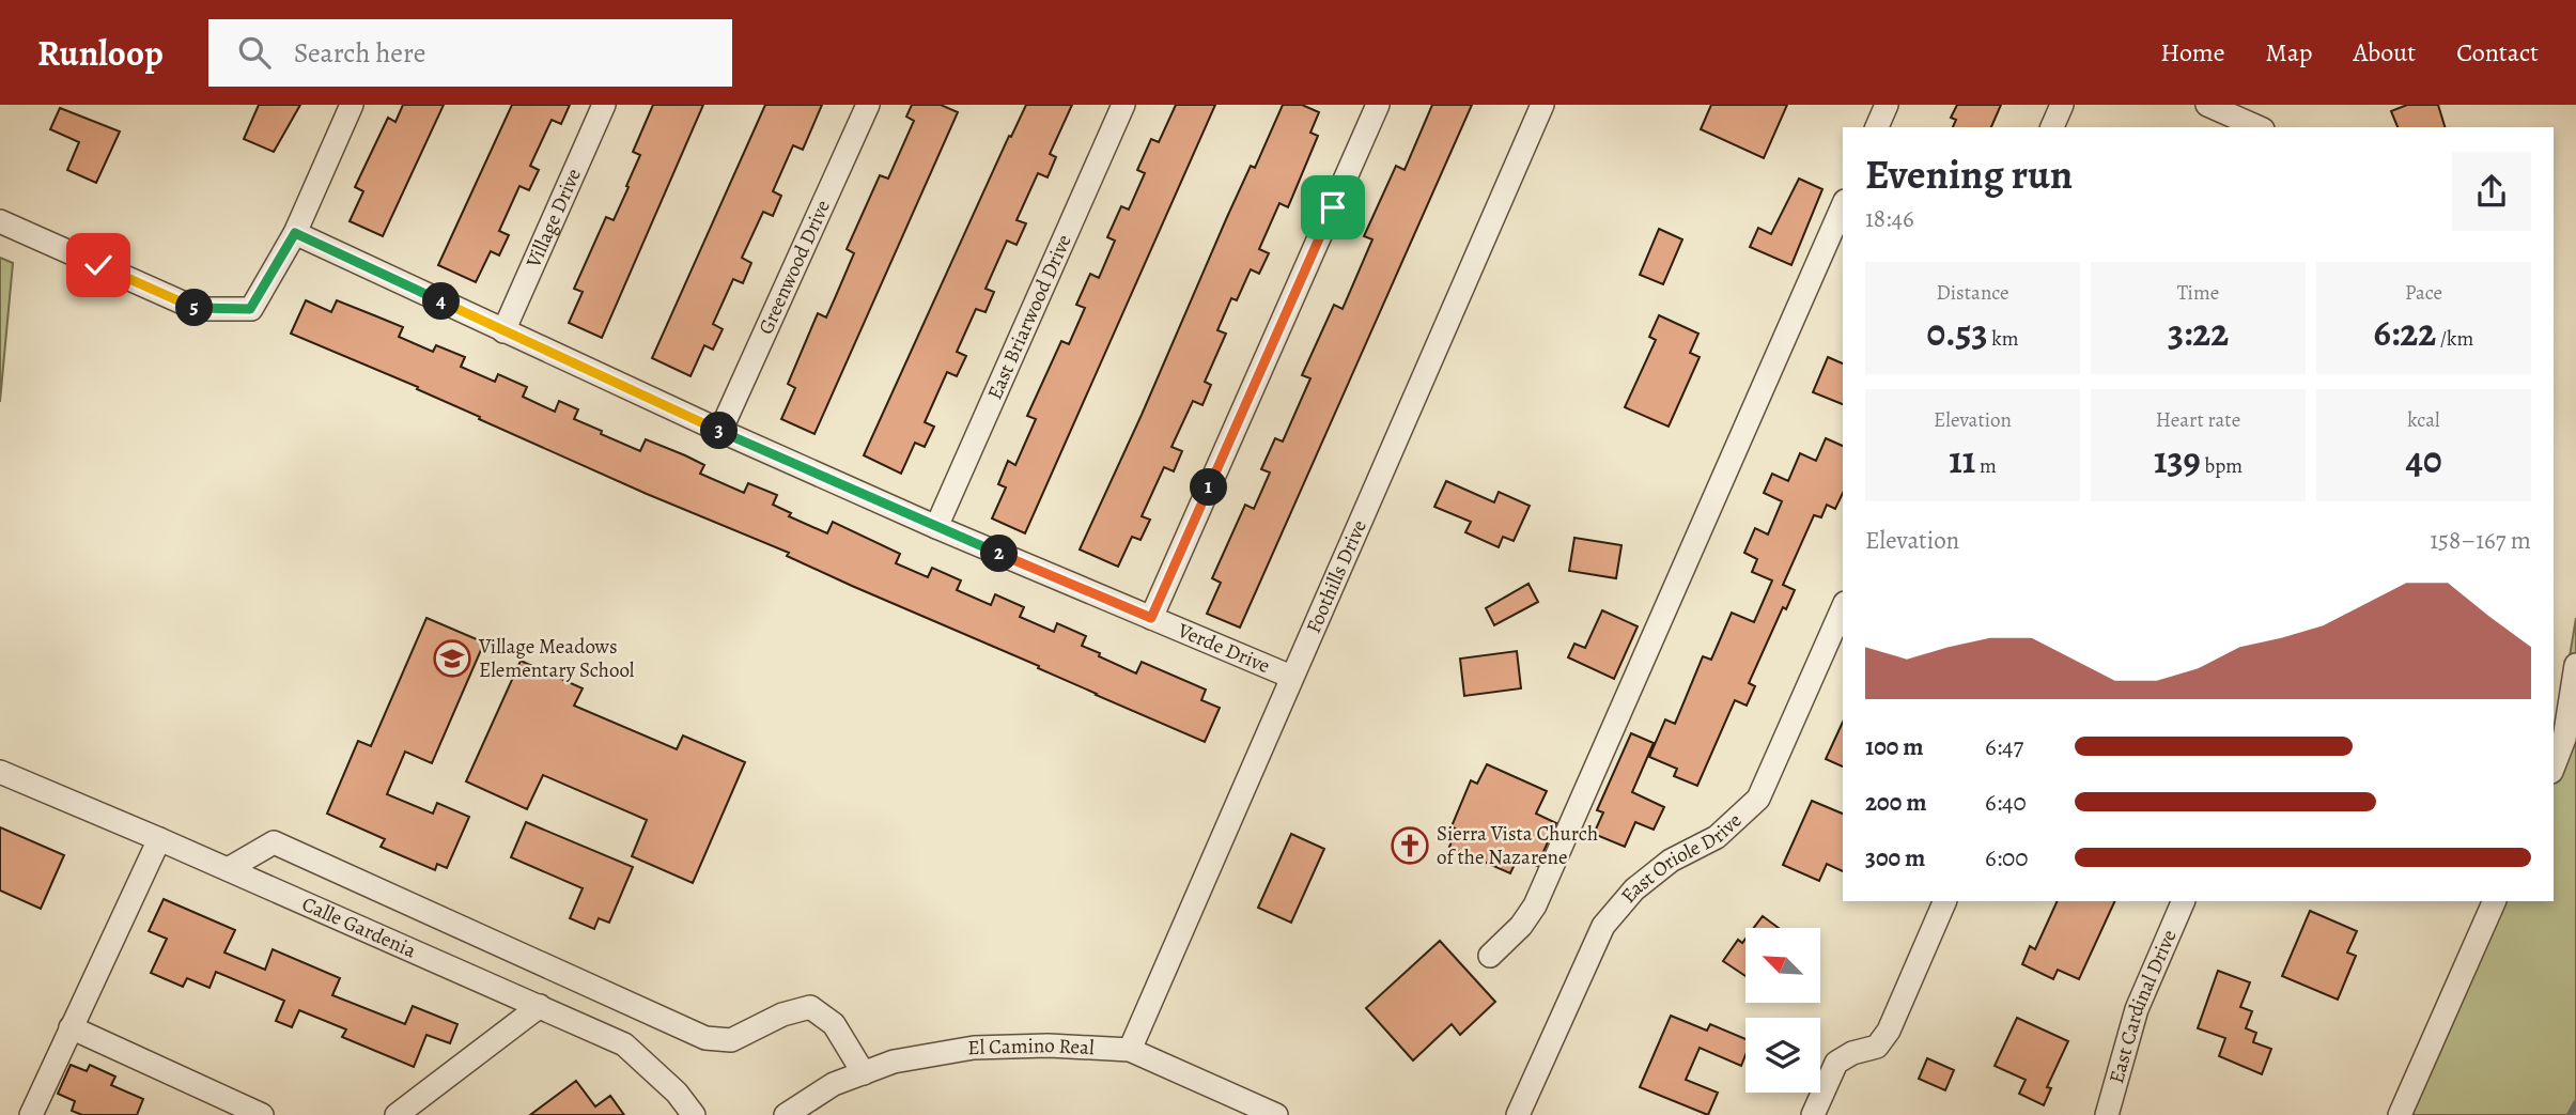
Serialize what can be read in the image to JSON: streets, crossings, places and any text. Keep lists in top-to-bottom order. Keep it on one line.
{"streets":{"street":["Village Drive","Greenwood Drive","East Briarwood Drive","Foothills Drive","Verde Drive","East Oriole Drive","Calle Gardenia","East Cardinal Drive","El Camino Real"]},"crossings":[["Village Drive","Verde Drive"],["Greenwood Drive","Verde Drive"],["East Briarwood Drive","Verde Drive"],["Foothills Drive","Verde Drive"],["Foothills Drive","El Camino Real"]],"places":{"school or university":["Village Meadows Elementary School"],"church":["Sierra Vista Church of the Nazarene"]},"north":"top left","page":{"header":"Runloop","search":"Search here","nav":["Home","Map","About","Contact"],"heading":["Evening run","18:46"],"stats":[["Distance","0.53 km"],["Time","3:22"],["Pace","6:22 /km"],["Elevation","11 m"],["Heart rate","139 bpm"],["kcal","40"]],"pins":["4","5","3","1","2"],"chart":["Elevation","158–167 m"],"list":[{"name":"100 m","note":"6:47"},{"name":"200 m","note":"6:40"},{"name":"300 m","note":"6:00"}]}}
